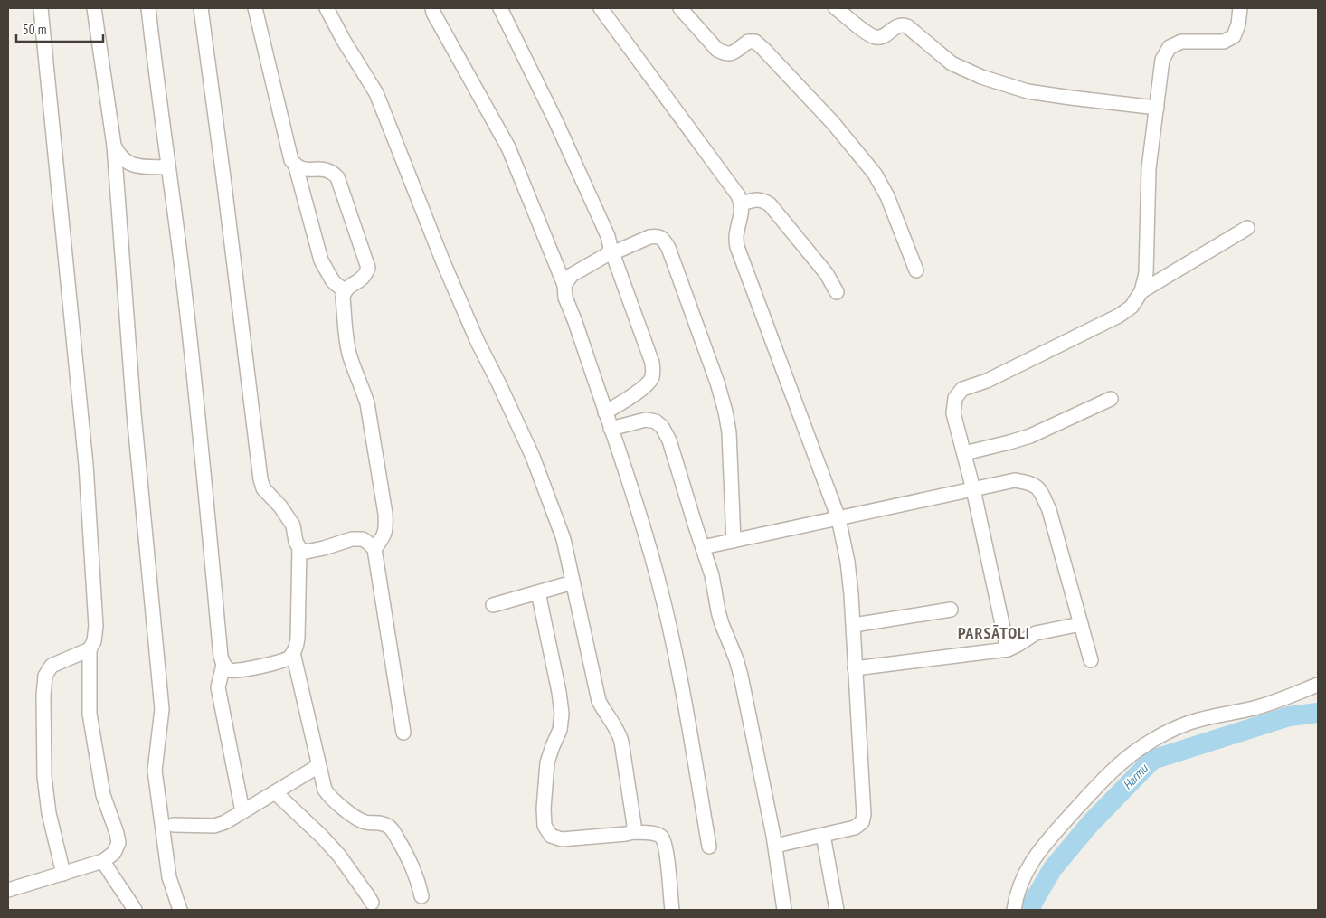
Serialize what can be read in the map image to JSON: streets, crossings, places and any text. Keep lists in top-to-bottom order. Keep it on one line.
{"districts":["PARSĀTOLI"],"water":["Harmu"],"scale_bar":"50 m"}
